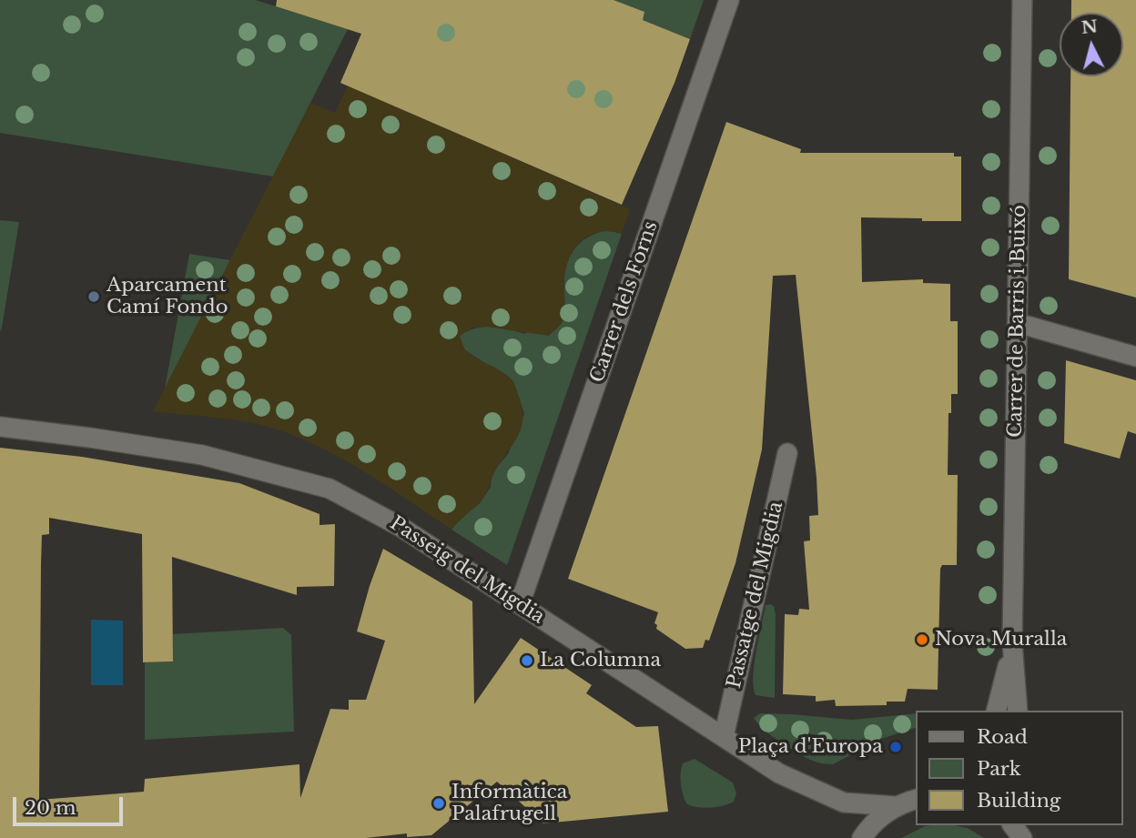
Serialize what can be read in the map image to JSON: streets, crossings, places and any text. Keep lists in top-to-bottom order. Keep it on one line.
{"streets":{"street":["Carrer dels Forns","Carrer de Barris i Buixó","Passeig del Migdia","Passatge del Migdia"]},"crossings":[["Carrer dels Forns","Passeig del Migdia"],["Passeig del Migdia","Passatge del Migdia"]],"places":["Aparcament Camí Fondo","Nova Muralla","La Columna","Plaça d'Europa","Informàtica Palafrugell"],"legend":["Road","Park","Building"],"scale_bar":"20 m","north":"top"}
